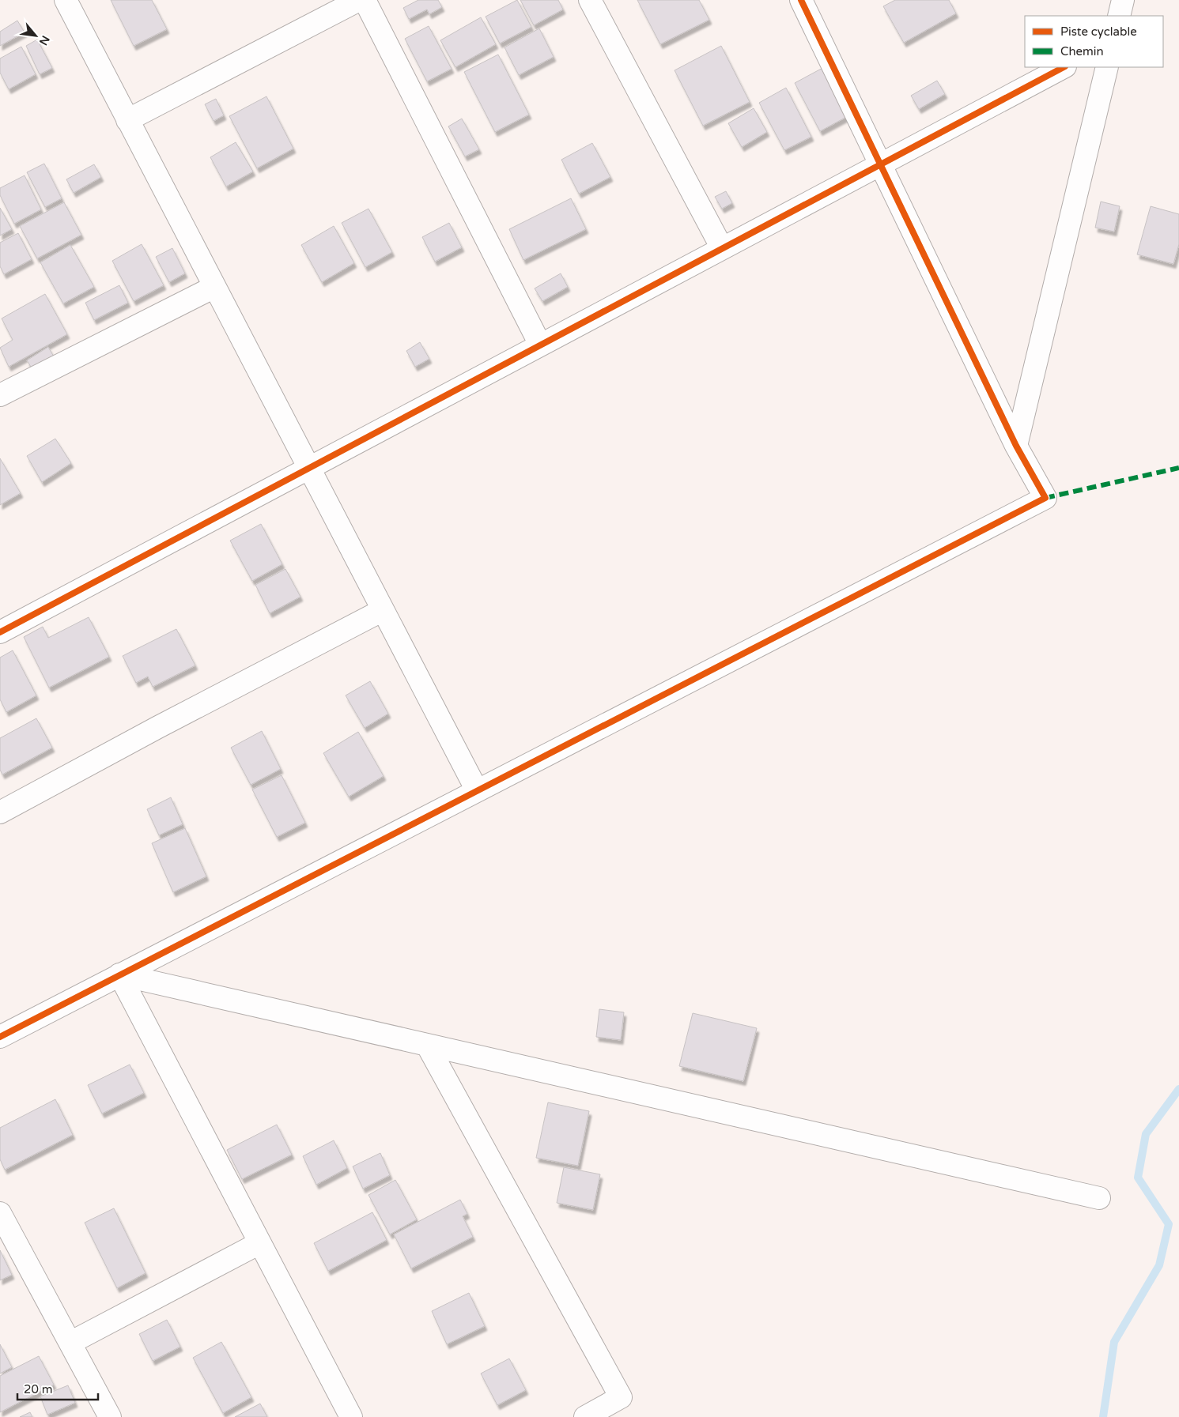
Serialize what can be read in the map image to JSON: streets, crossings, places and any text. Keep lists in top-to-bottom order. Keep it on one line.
{"legend":["Piste cyclable","Chemin"],"scale_bar":"20 m","north":"bottom right"}
